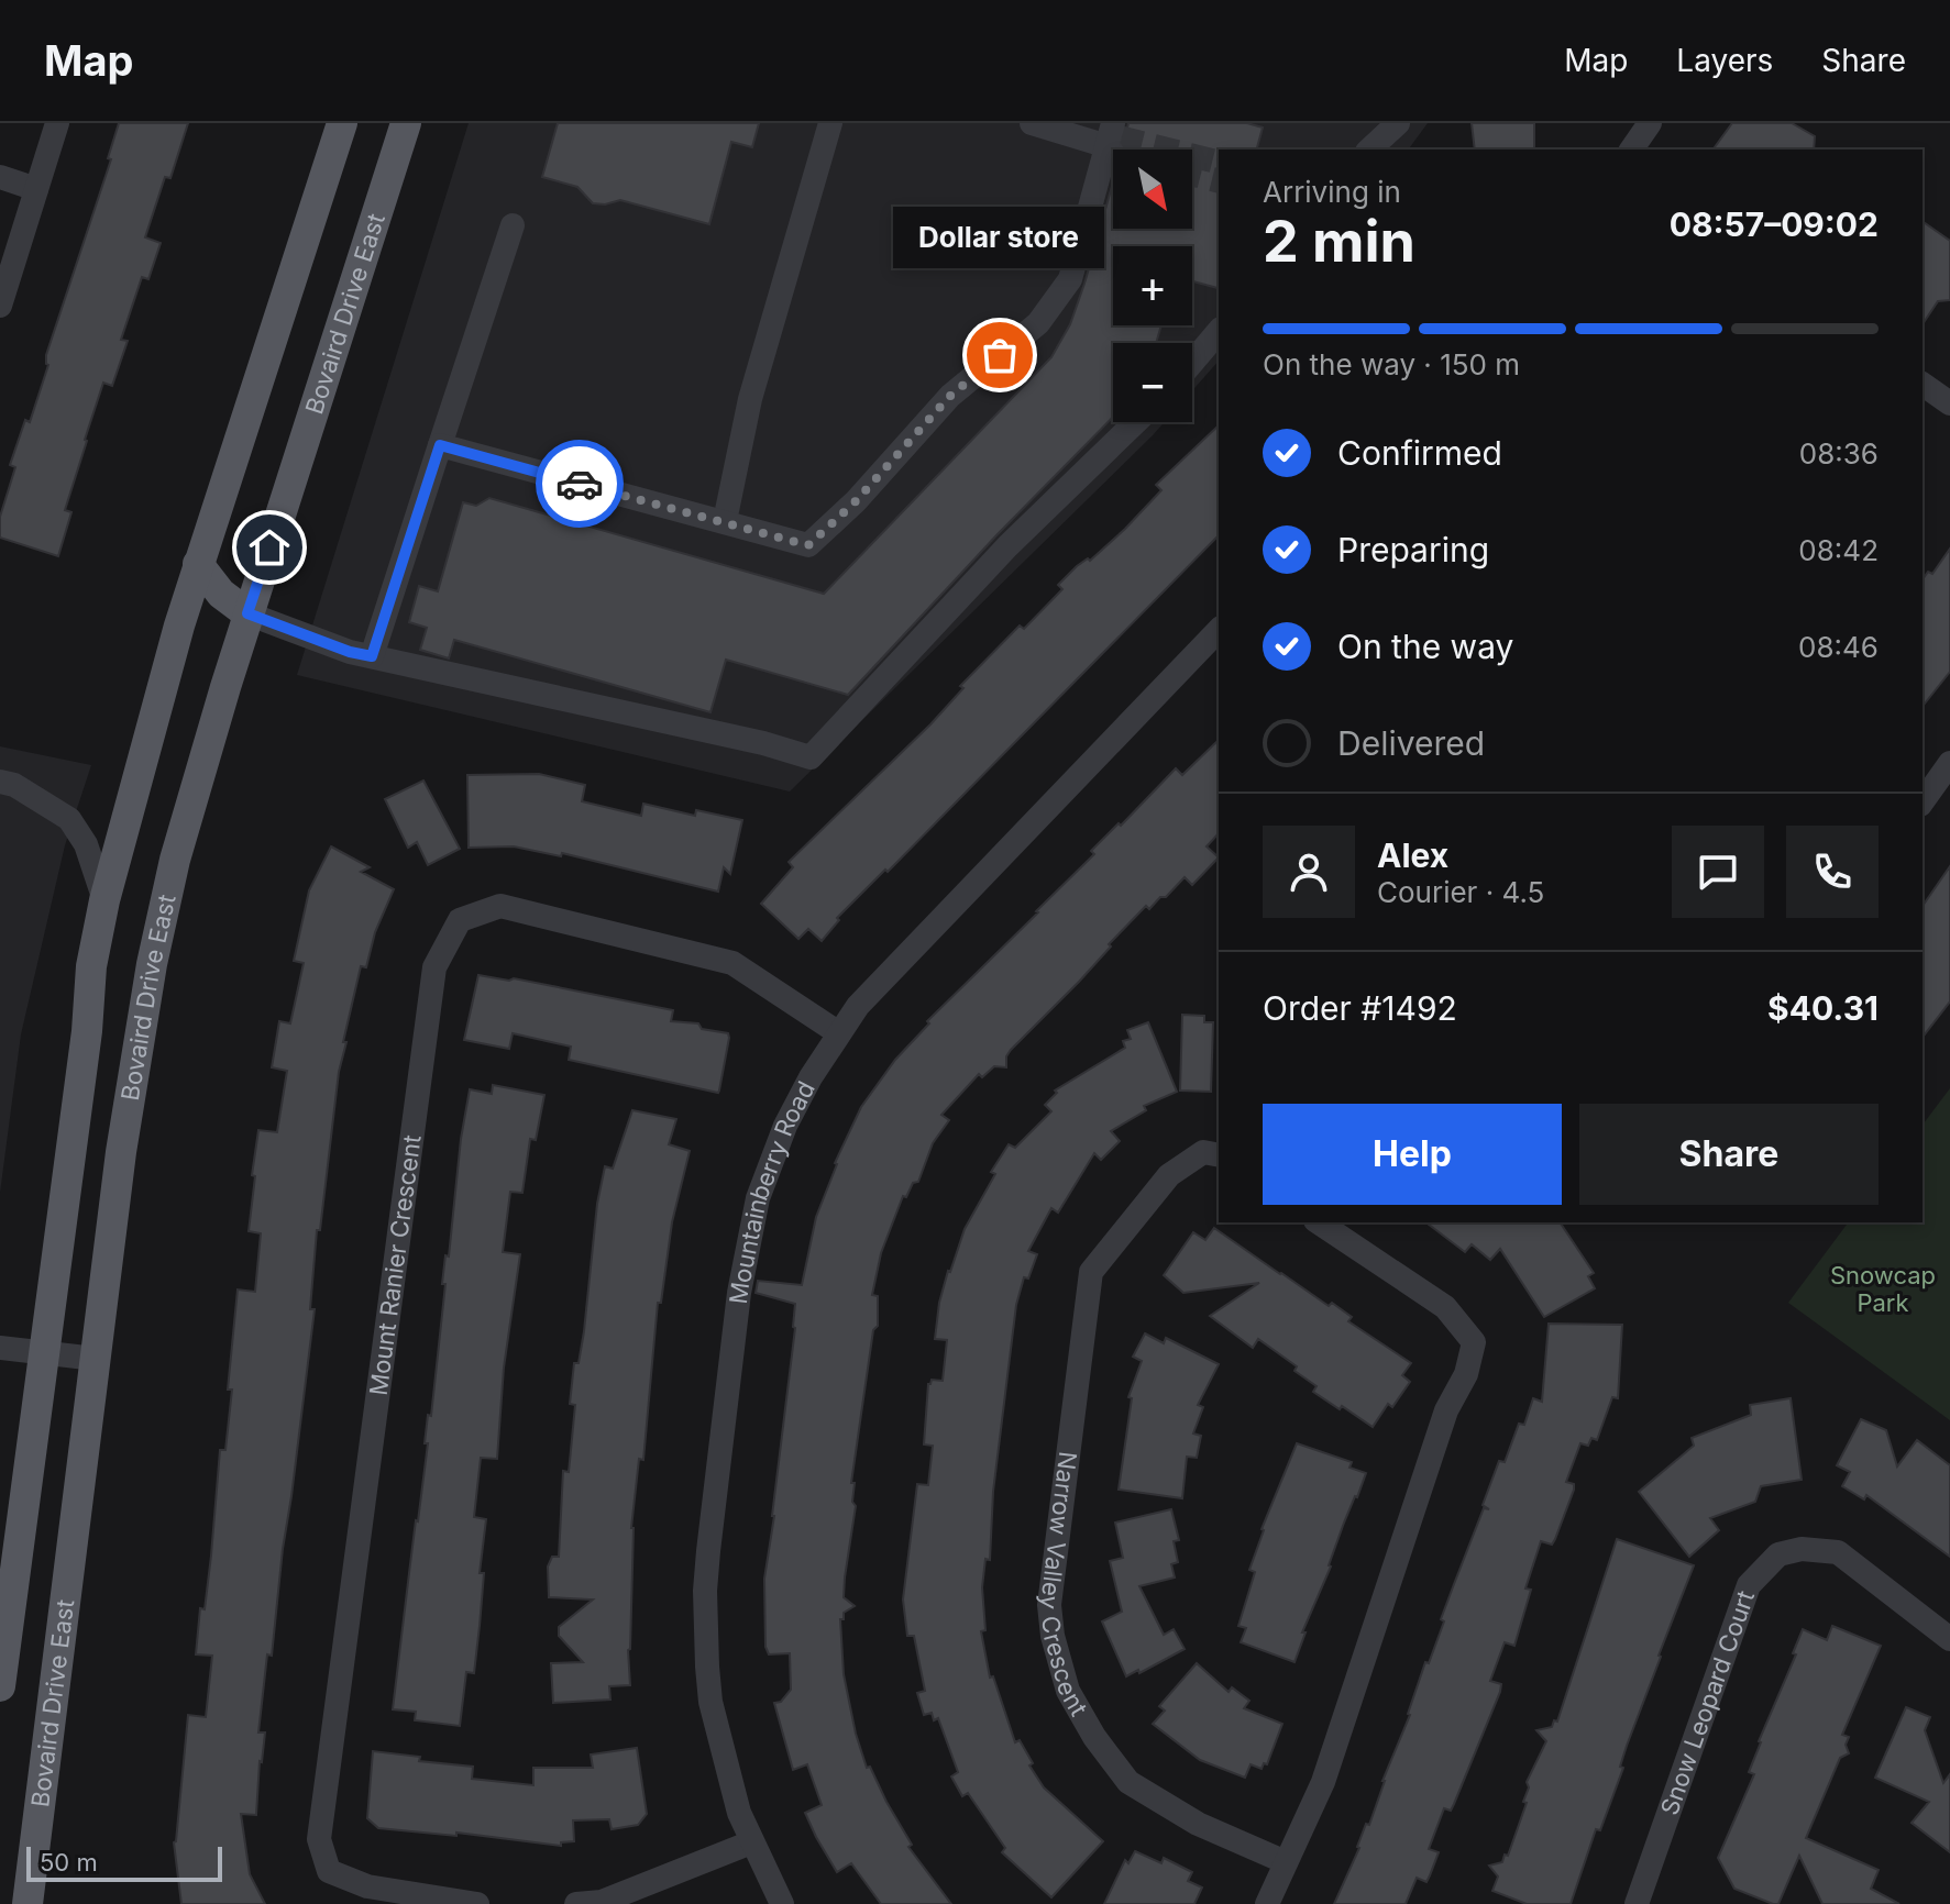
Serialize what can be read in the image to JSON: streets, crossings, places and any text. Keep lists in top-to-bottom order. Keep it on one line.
{"streets":{"main road":["Bovaird Drive East"],"street":["Mountainberry Road","Mount Ranier Crescent","Narrow Valley Crescent","Snow Leopard Court"]},"crossings":[["Mountainberry Road","Mount Ranier Crescent"]],"parks":["Snowcap Park"],"places":["Dollar store"],"scale_bar":"50 m","north":"bottom right","page":{"header":"Map","nav":["Map","Layers","Share"],"map_buttons":["+","−"],"heading":["2 min","Arriving in","08:57–09:02"],"panel":["Alex","Courier · 4.5","Order #1492","$40.31"],"bubble":"Dollar store","bar":"On the way · 150 m","list":[["Confirmed","08:36"],["Preparing","08:42"],["On the way","08:46"],"Delivered"],"buttons":["Help","Share"],"scale":"50 m"}}
